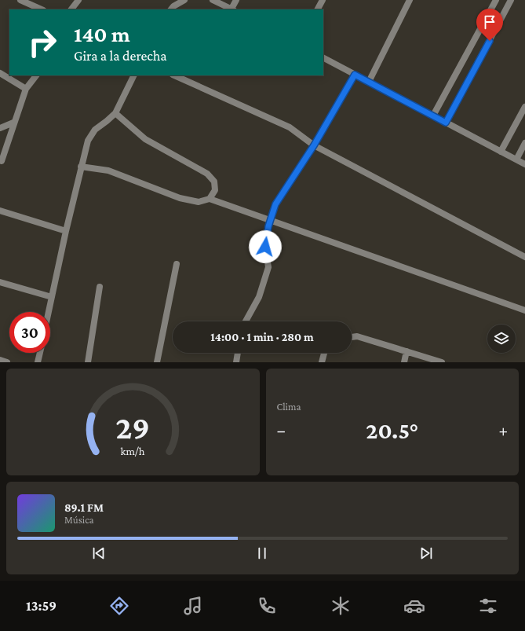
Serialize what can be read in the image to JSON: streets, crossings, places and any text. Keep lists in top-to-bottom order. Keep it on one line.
{"page":{"turn":["140 m","Gira a la derecha"],"limit":"30","trip":"14:00 · 1 min · 280 m","tile":"Clima","heat":["−","20.5°","+"],"song":["89.1 FM","Música"],"tabs":"13:59","gauge":["29","km/h"]}}
